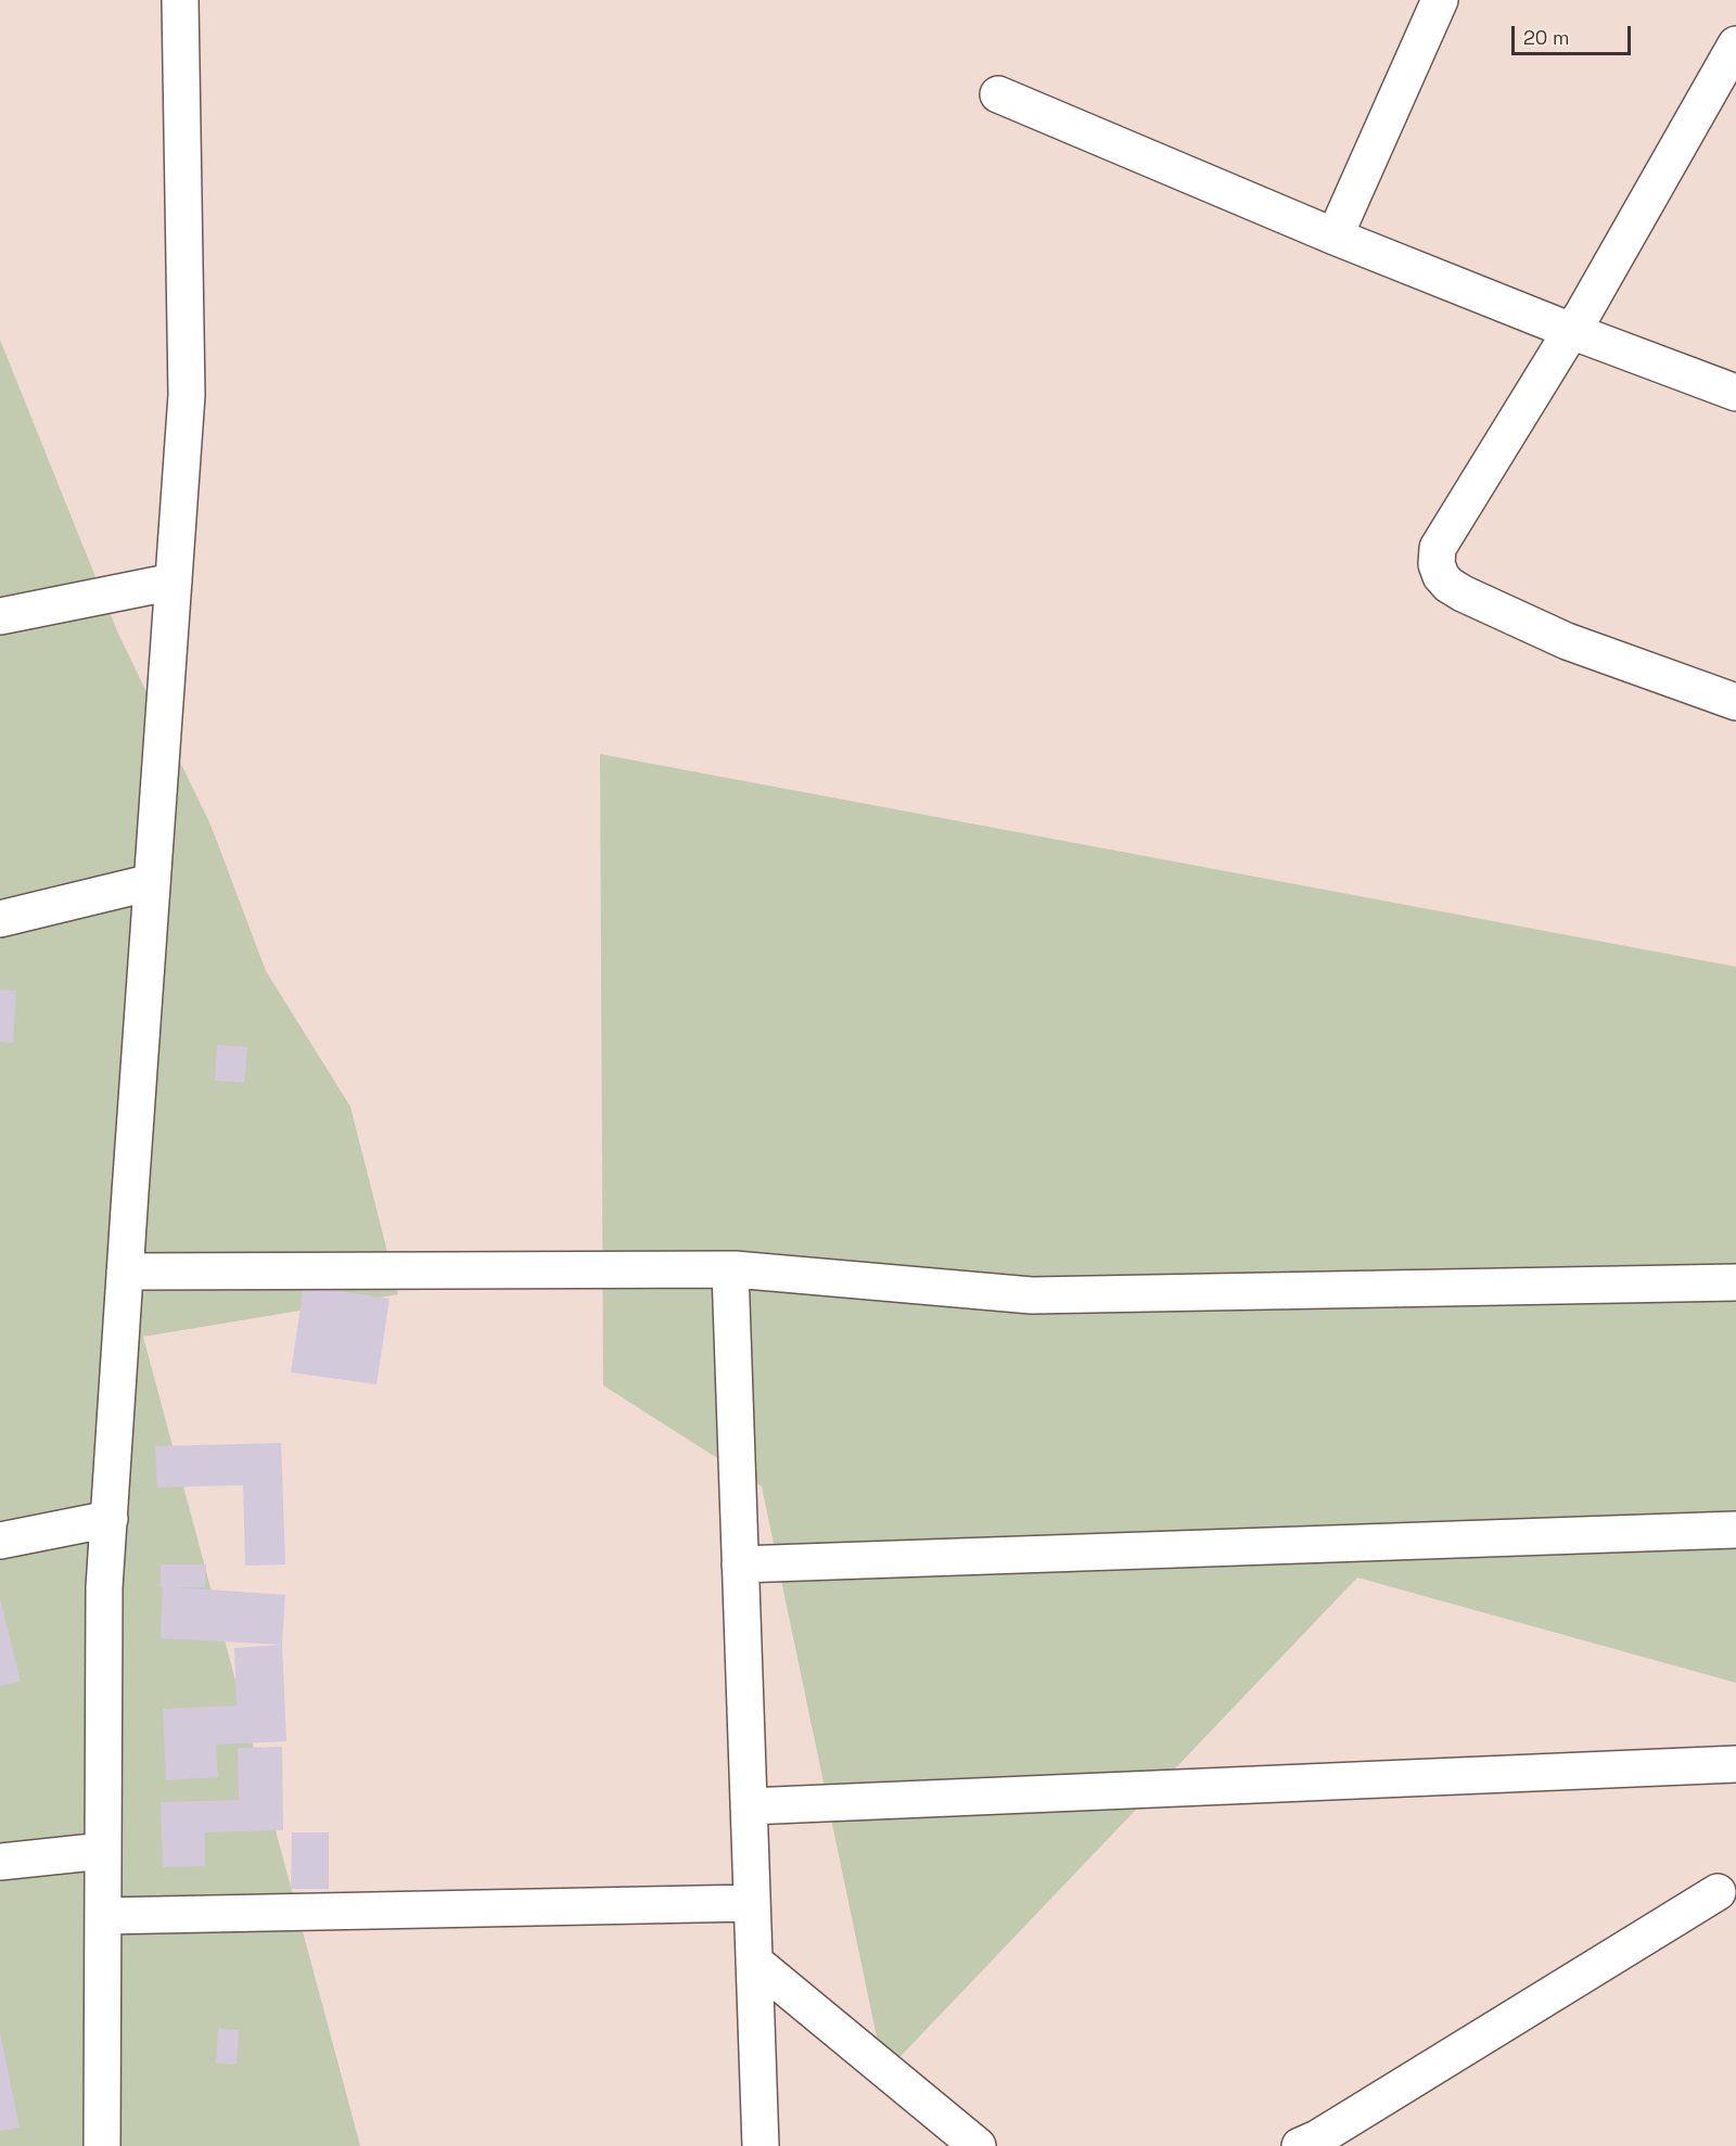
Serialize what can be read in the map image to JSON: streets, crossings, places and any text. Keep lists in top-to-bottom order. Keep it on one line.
{"scale_bar":"20 m"}
